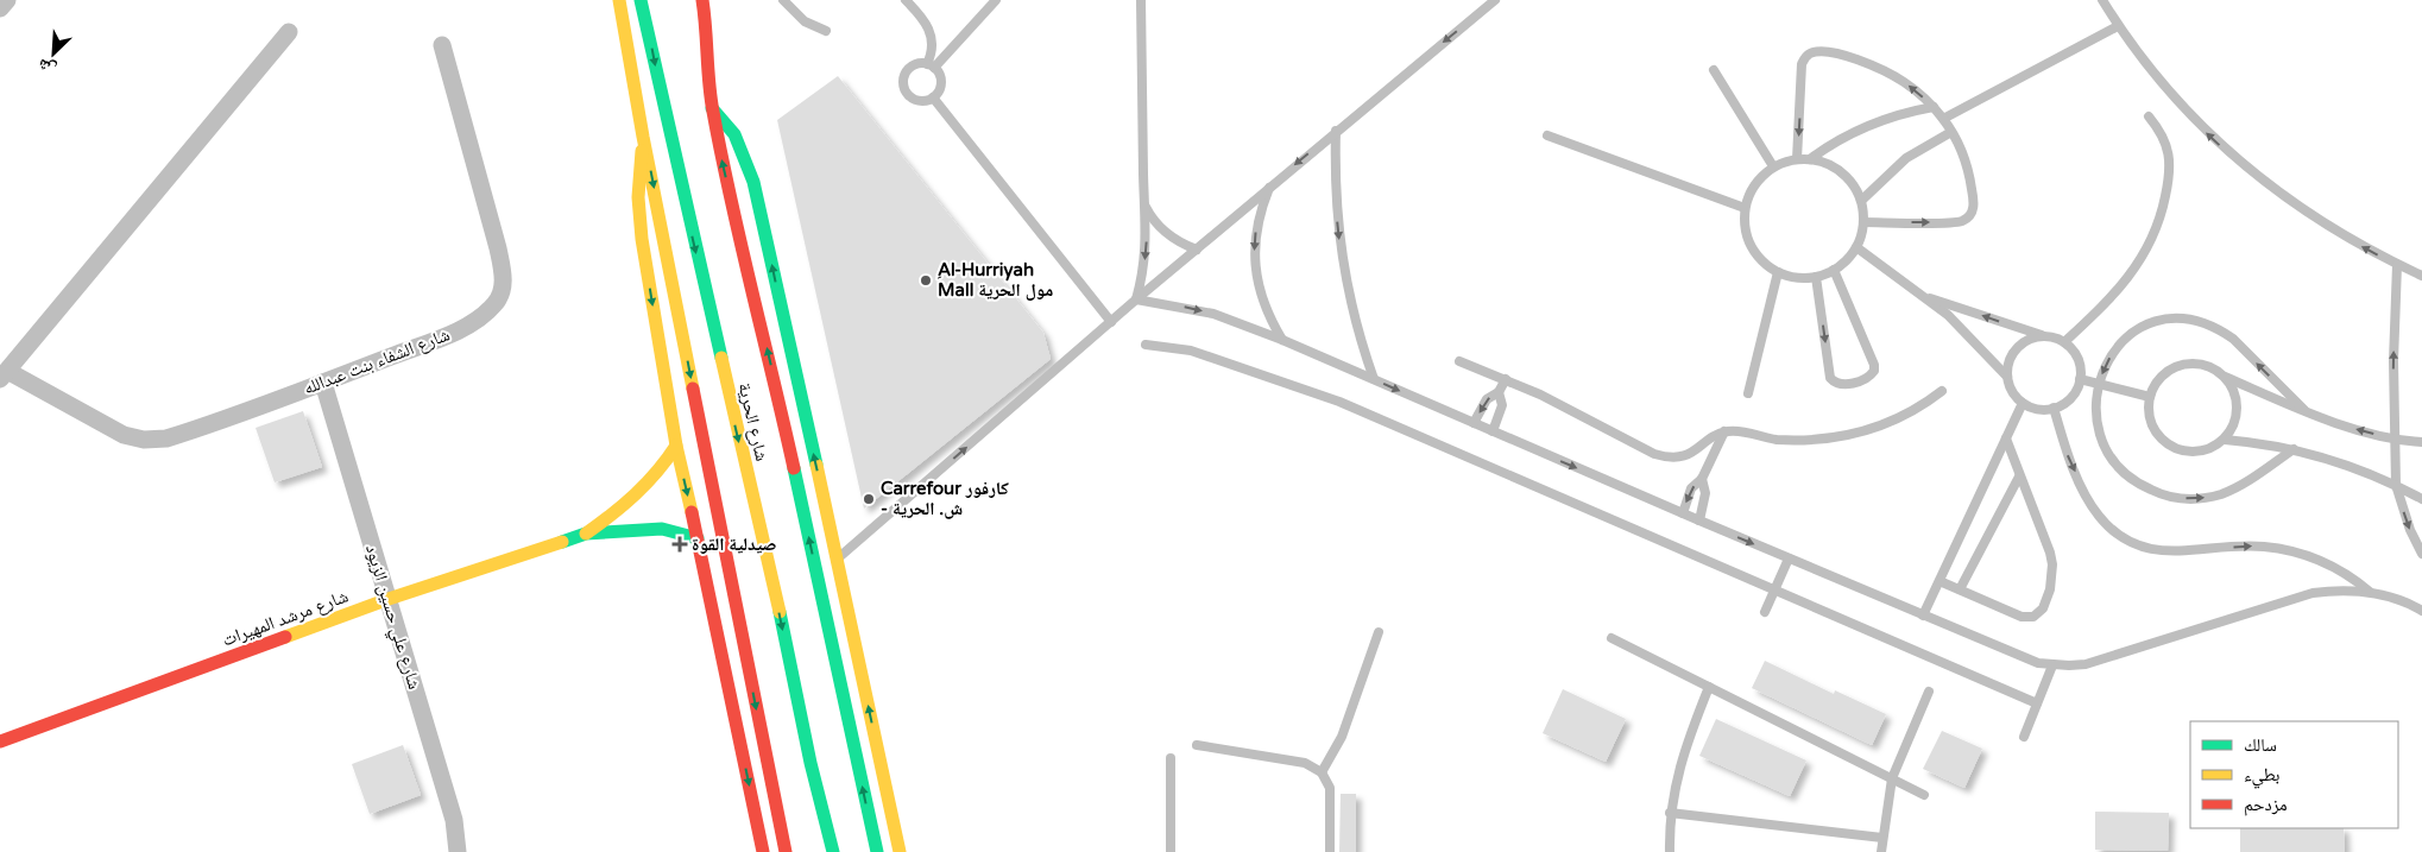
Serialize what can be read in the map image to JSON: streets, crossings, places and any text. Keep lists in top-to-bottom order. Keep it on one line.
{"streets":{"main road":["شارع الحرية","شارع مرشد المهيرات"],"street":["شارع الشفاء بنت عبدالله","شارع علي حسين الزيود"]},"crossings":[["شارع الشفاء بنت عبدالله","شارع علي حسين الزيود"],["شارع علي حسين الزيود","شارع مرشد المهيرات"]],"places":{"other":["ِAl-Hurriyah Mall مول الحرية","Carrefour كارفور - ش. الحرية"],"health":["صيدلية القوة"]},"legend":["سالك","بطيء","مزدحم"],"north":"bottom left"}
